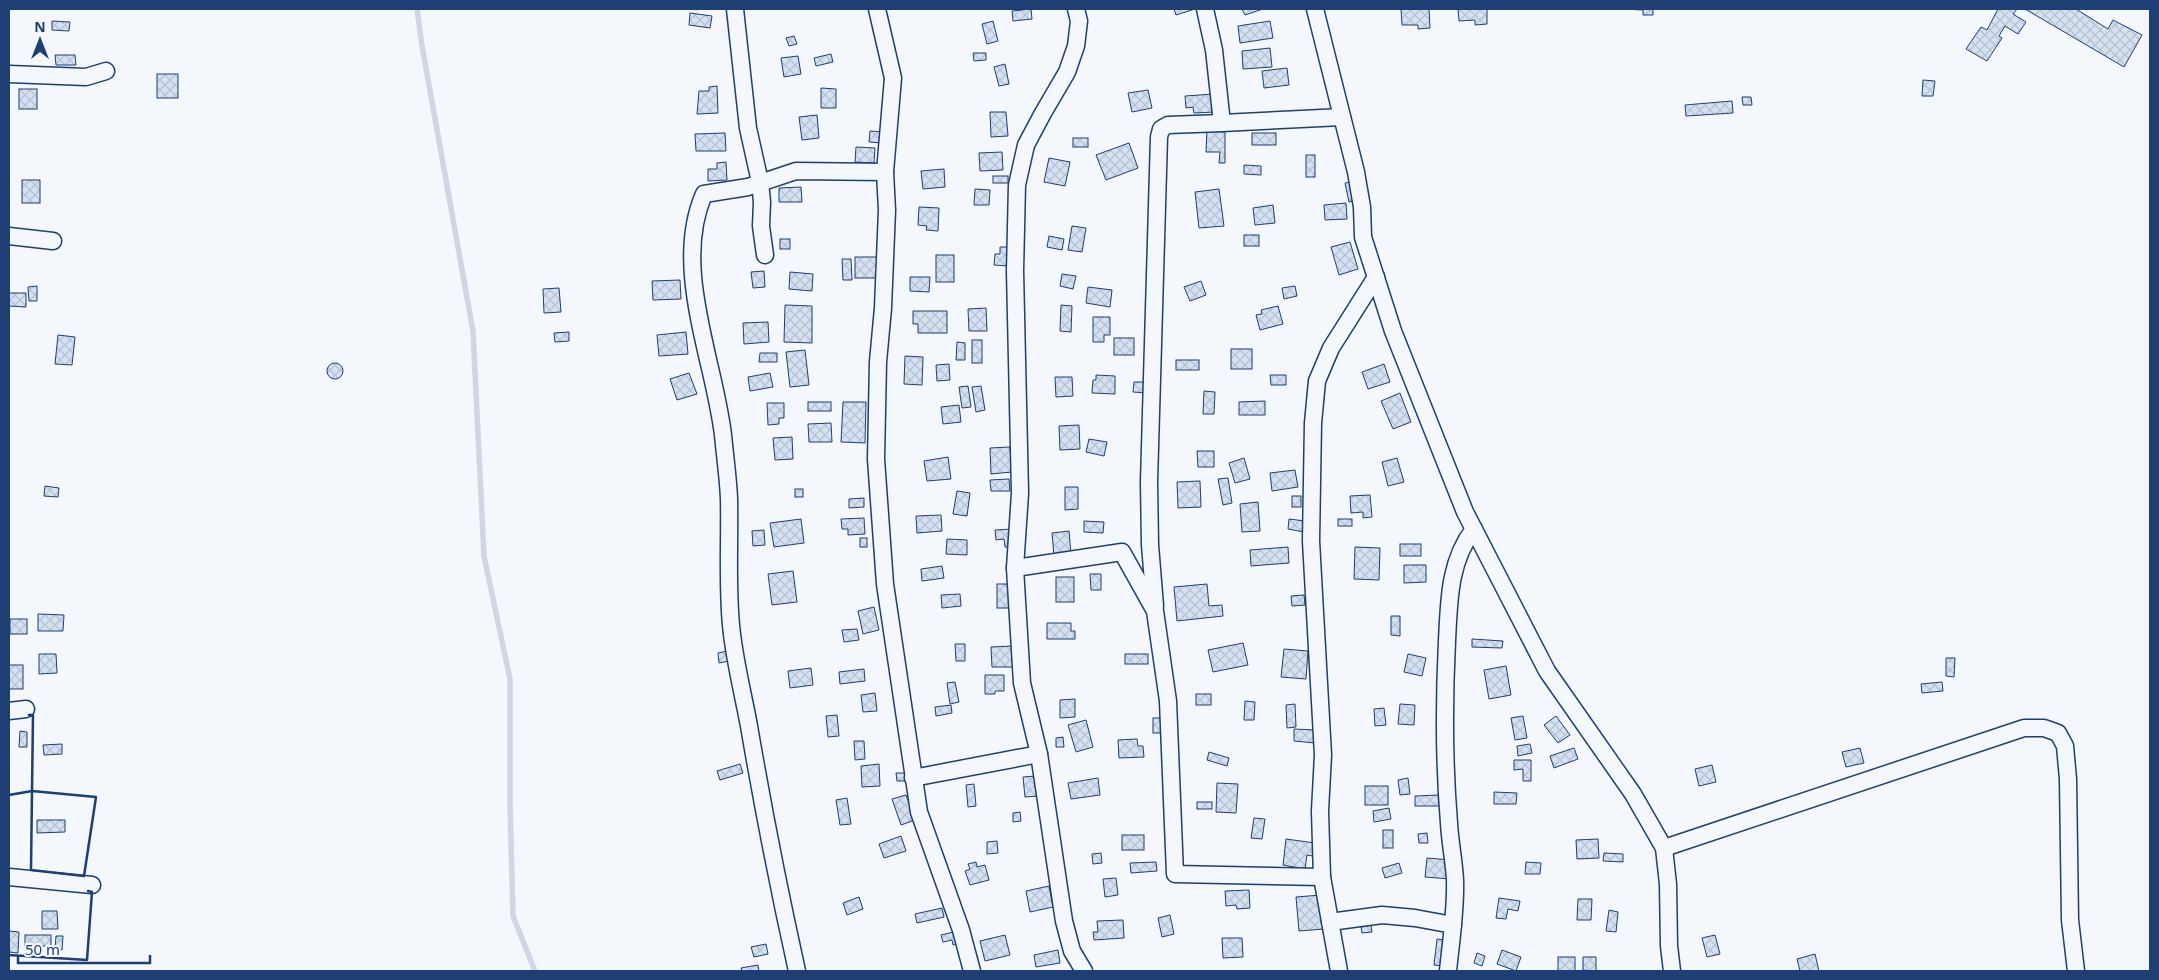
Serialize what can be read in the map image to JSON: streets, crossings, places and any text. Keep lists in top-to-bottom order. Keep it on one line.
{"scale_bar":"50 m","north":"top"}
